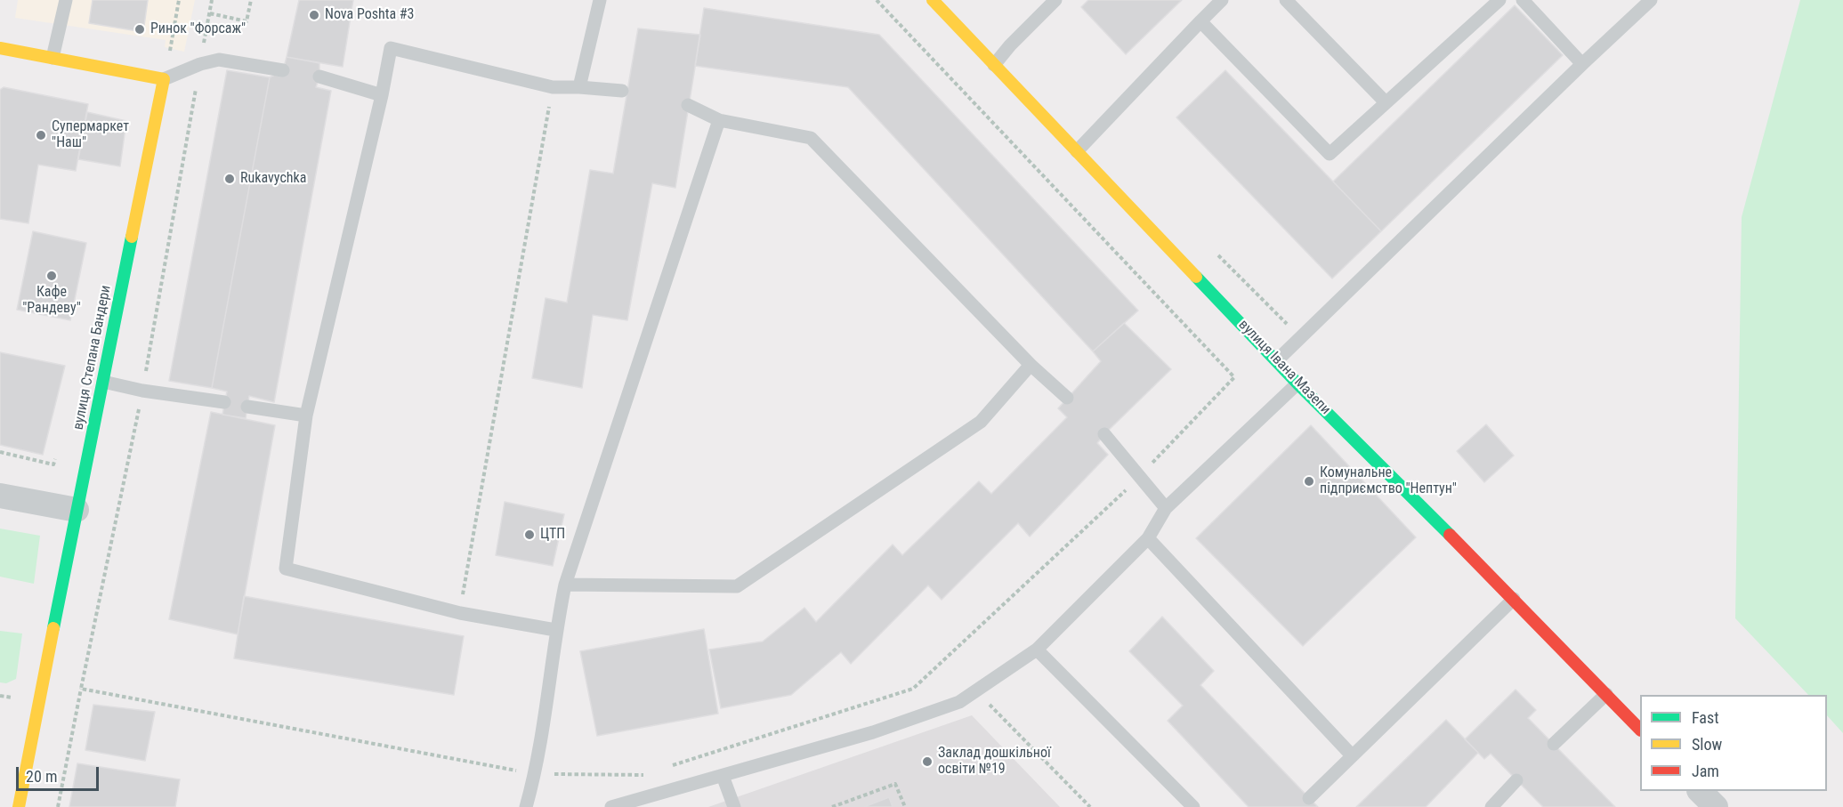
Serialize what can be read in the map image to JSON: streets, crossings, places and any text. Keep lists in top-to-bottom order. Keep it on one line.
{"streets":{"street":["вулиця Степана Бандери","вулиця Івана Мазепи"]},"places":["Nova Poshta #3","Ринок \"Форсаж\"","Супермаркет \"Наш\"","Rukavychka","Кафе \"Рандеву\"","Комунальне підприємство \"Нептун\"","ЦТП","Заклад дошкільної освіти №19"],"legend":["Fast","Slow","Jam"],"scale_bar":"20 m"}
